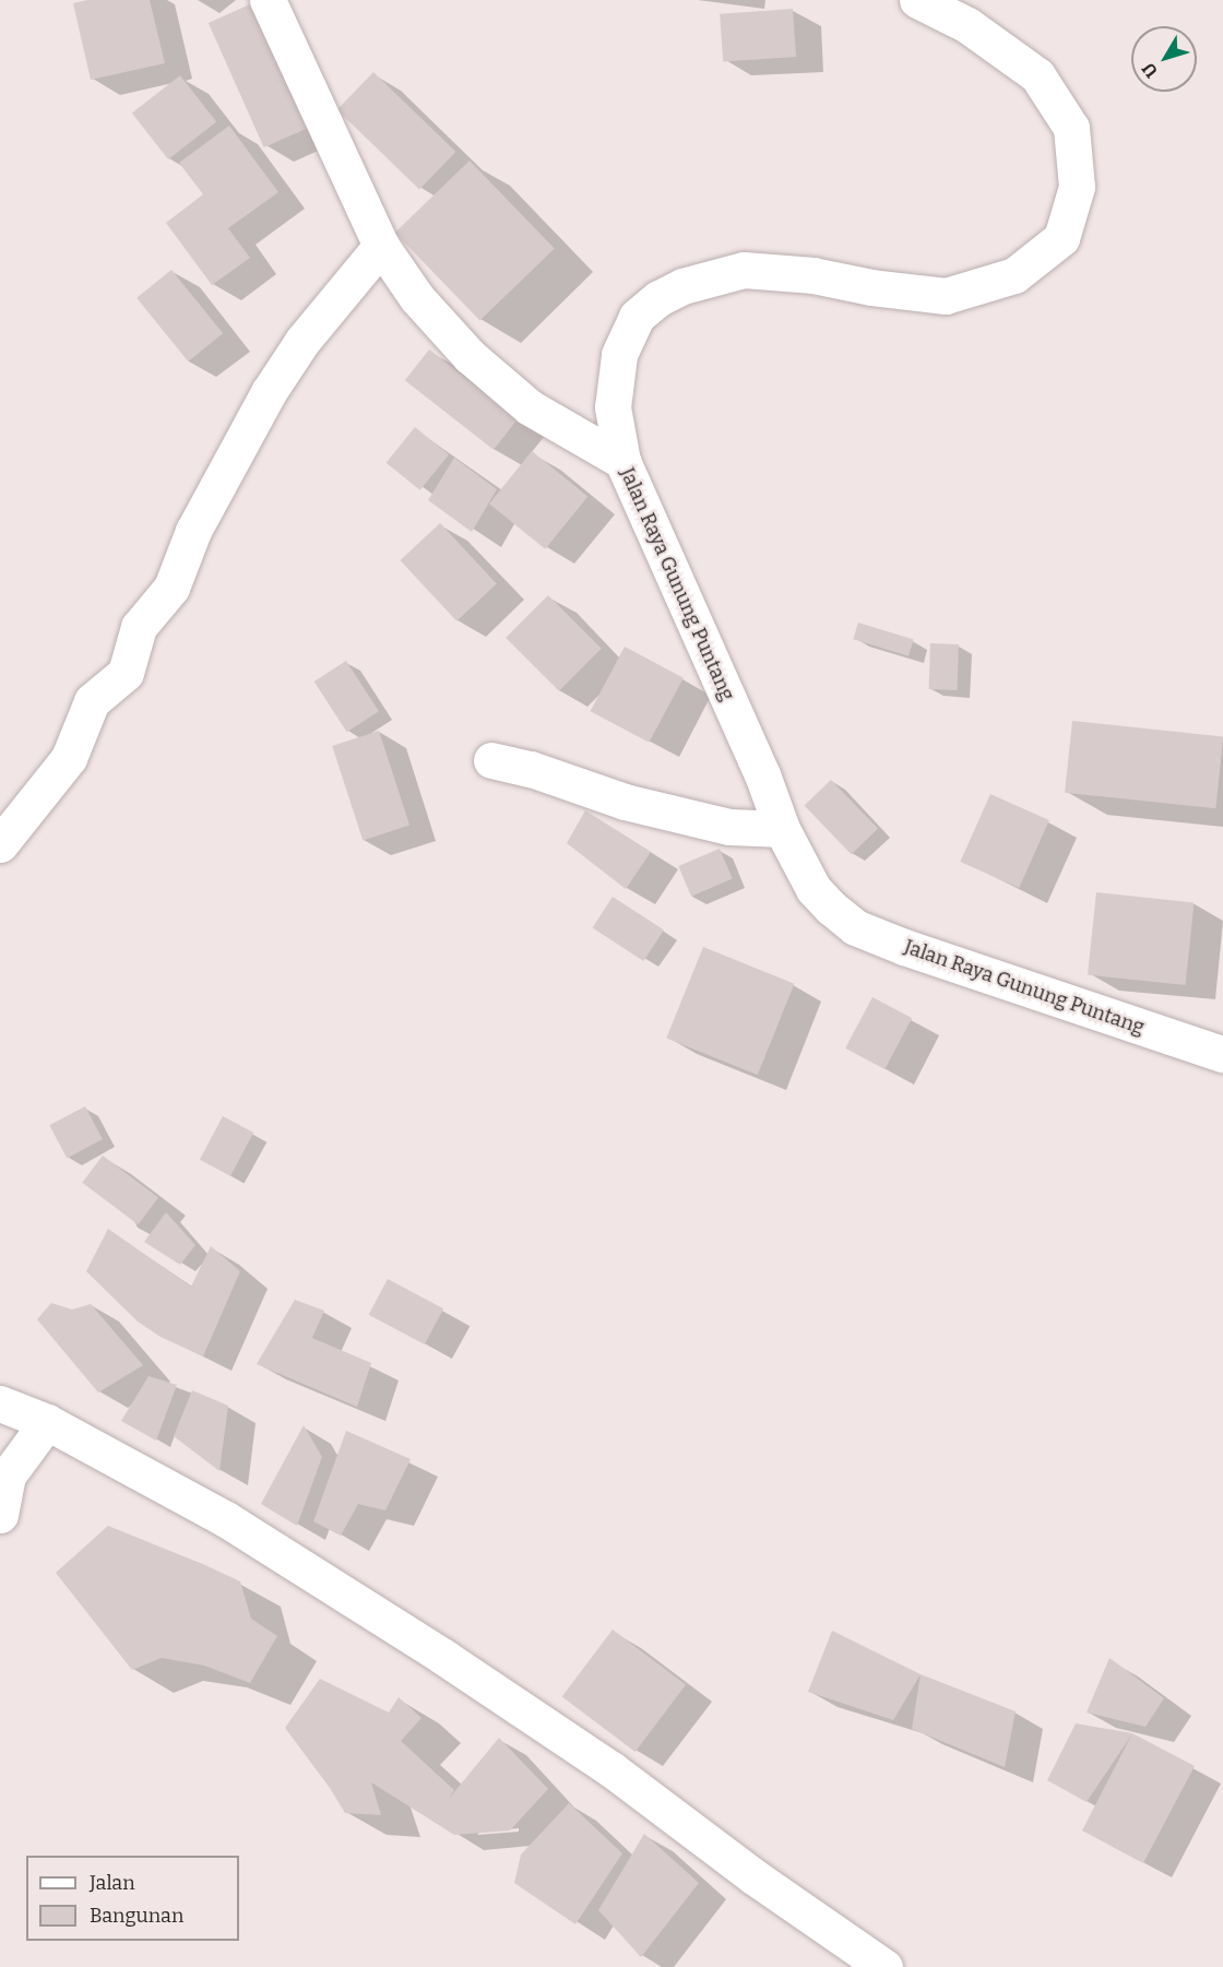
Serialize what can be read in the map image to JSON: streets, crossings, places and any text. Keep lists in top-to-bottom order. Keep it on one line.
{"streets":{"street":["Jalan Raya Gunung Puntang"]},"legend":["Jalan","Bangunan"],"north":"bottom left"}
